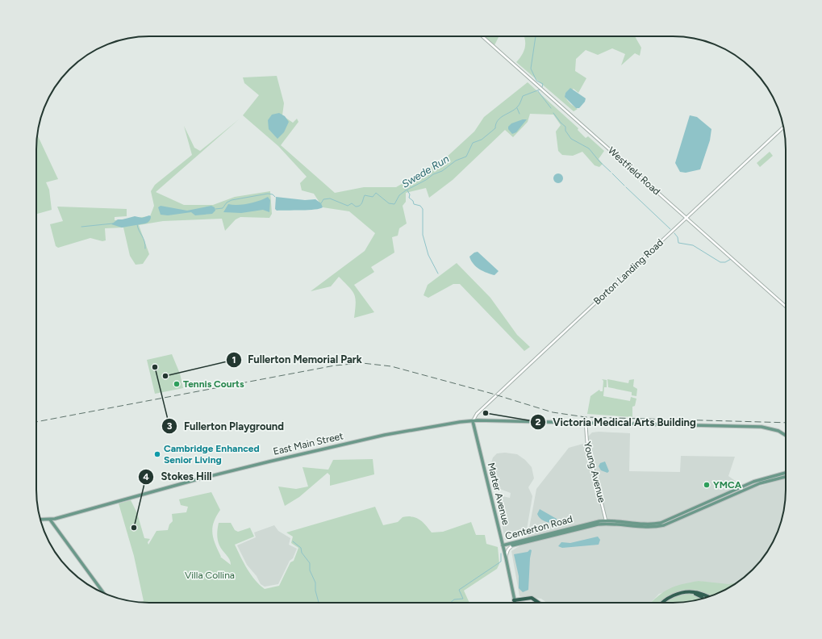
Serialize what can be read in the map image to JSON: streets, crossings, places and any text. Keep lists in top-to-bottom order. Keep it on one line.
{"streets":{"main road":["East Main Street","Marter Avenue","Centerton Road"],"street":["Westfield Road","Borton Landing Road","Young Avenue"]},"crossings":[["Westfield Road","Borton Landing Road"],["Borton Landing Road","East Main Street"],["Borton Landing Road","Marter Avenue"],["East Main Street","Young Avenue"],["East Main Street","Marter Avenue"],["Young Avenue","Centerton Road"],["Marter Avenue","Centerton Road"]],"water":["Swede Run"],"parks":["Villa Collina"],"places":["Fullerton Playground","Fullerton Memorial Park","Tennis Courts","Victoria Medical Arts Building","Cambridge Enhanced Senior Living","YMCA","Stokes Hill"]}
